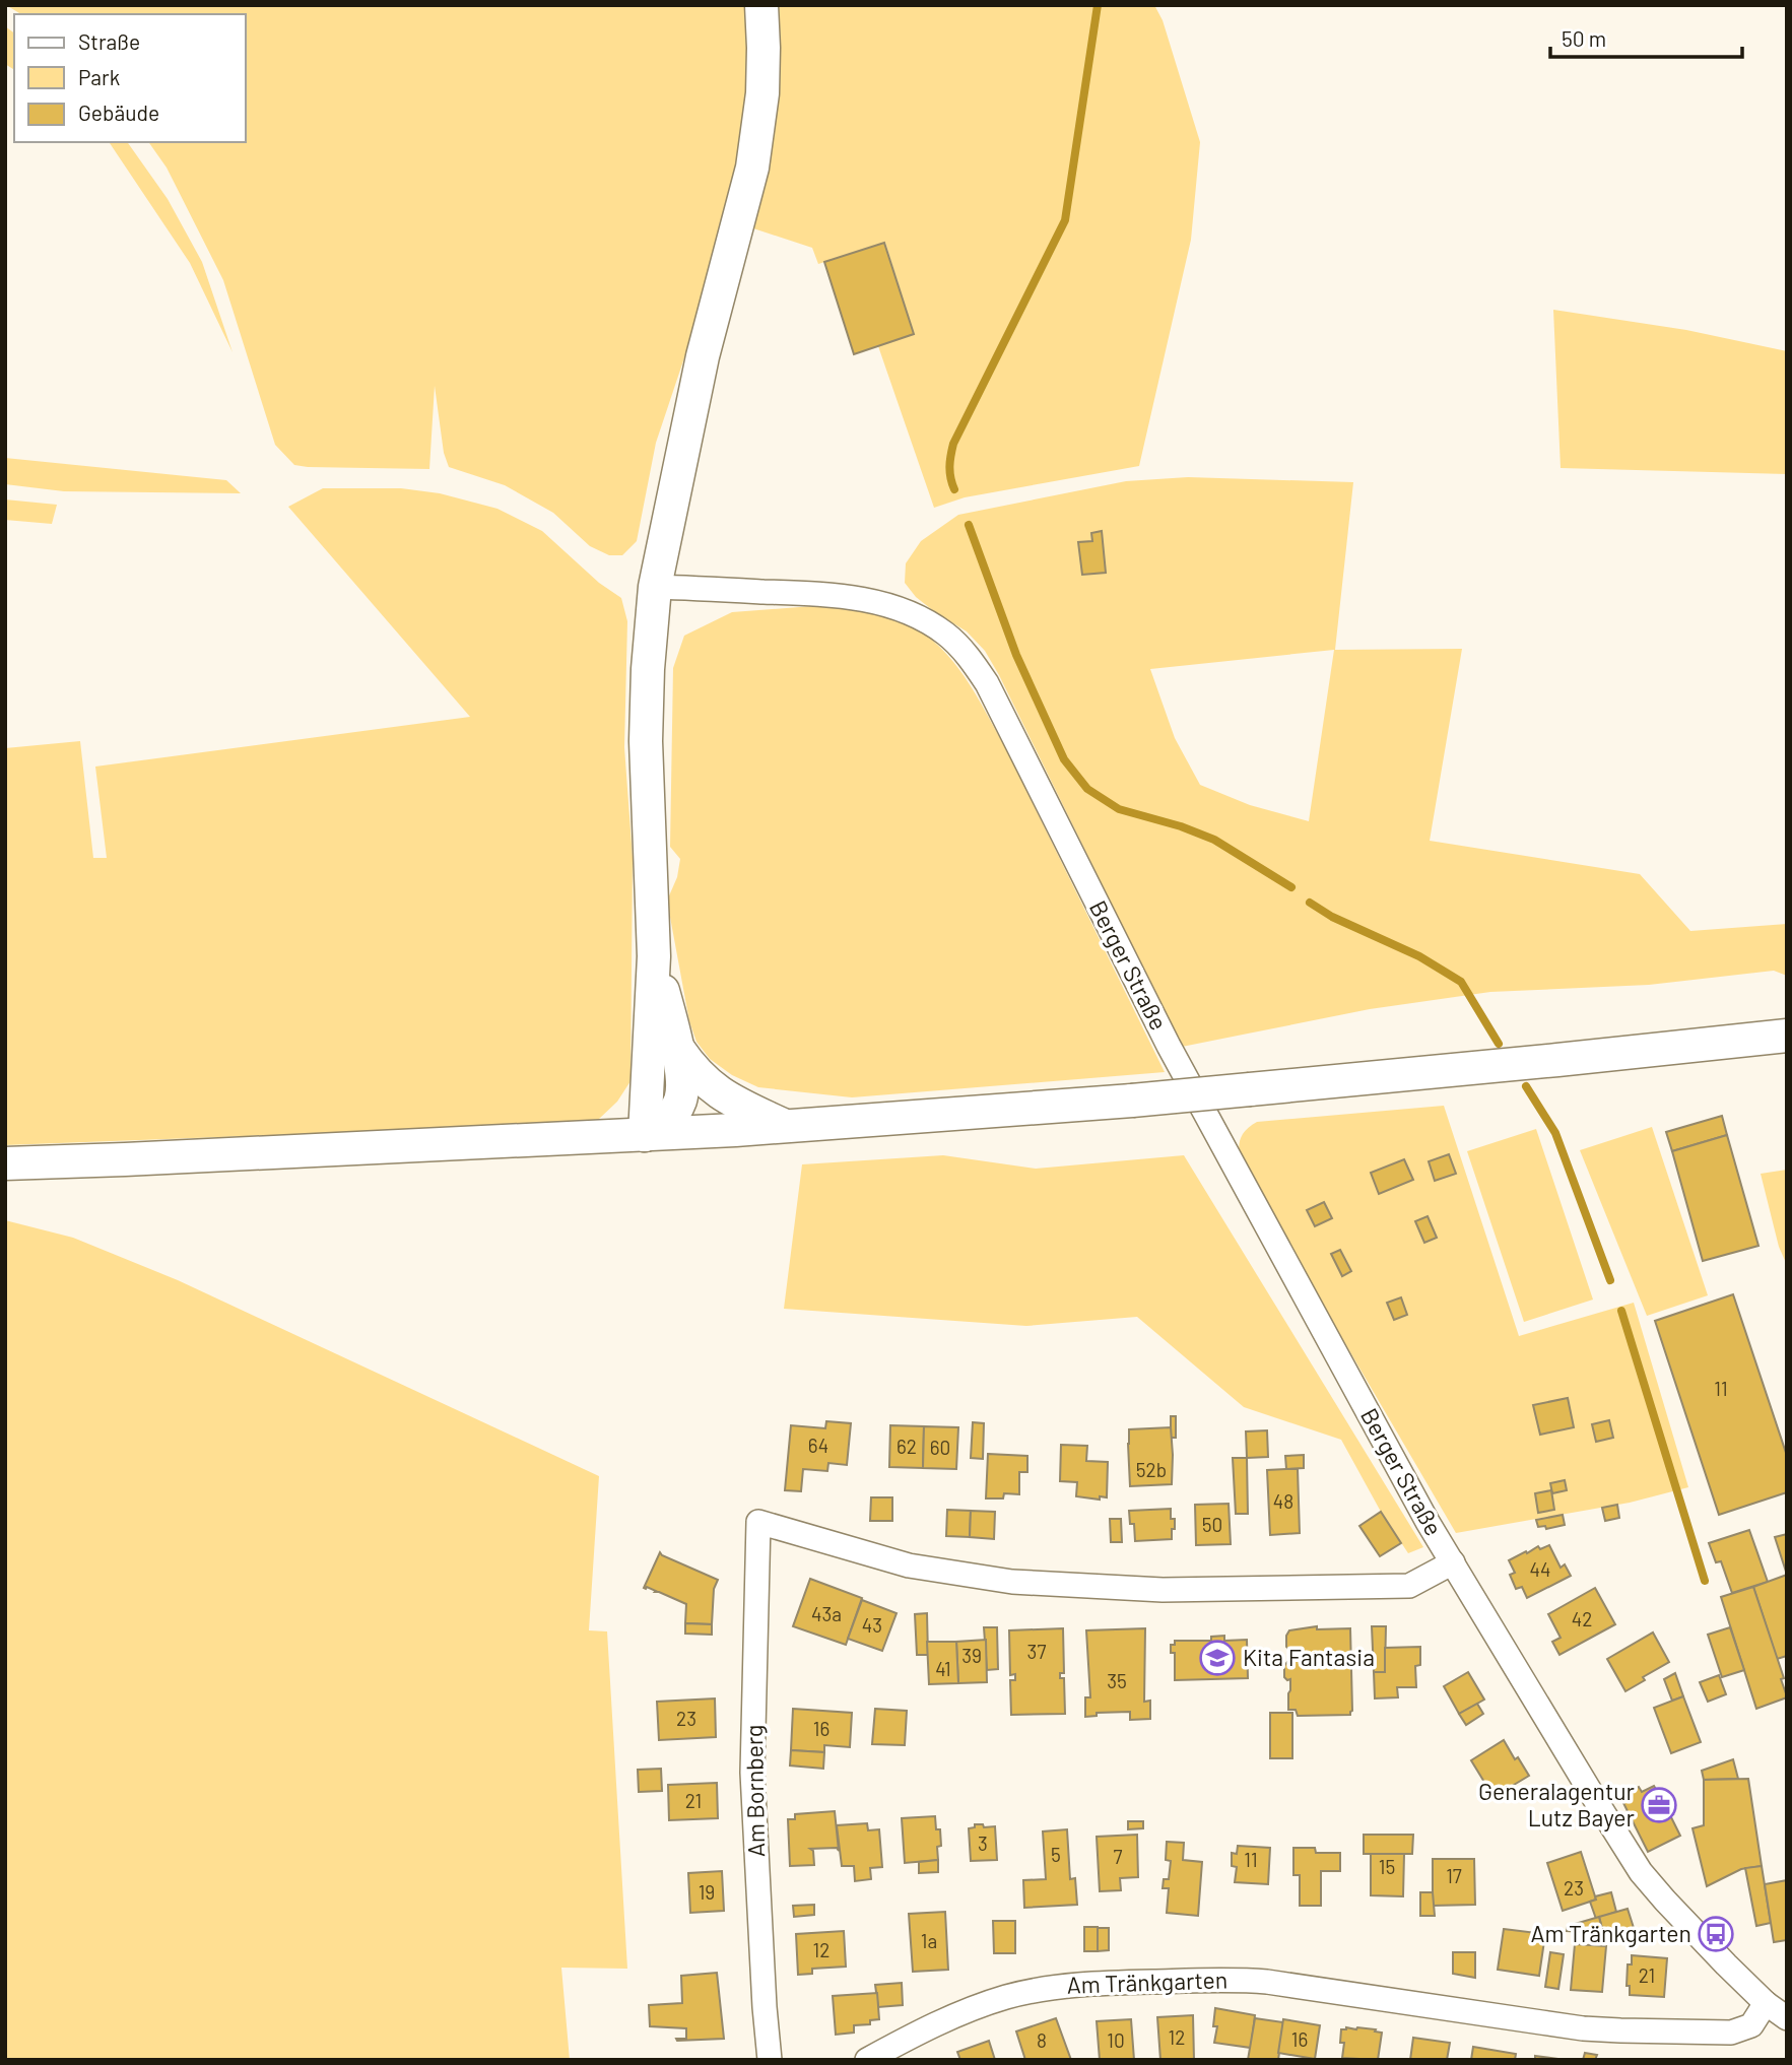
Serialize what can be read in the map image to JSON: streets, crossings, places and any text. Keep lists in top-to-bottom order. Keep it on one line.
{"streets":{"street":["Berger Straße","Am Bornberg","Am Tränkgarten"]},"crossings":[["Berger Straße","Am Bornberg"],["Berger Straße","Am Tränkgarten"]],"places":{"school or university":["Kita Fantasia"],"office":["Generalagentur Lutz Bayer"],"bus stop":["Am Tränkgarten"]},"house_numbers":["11","64","62","60","52b","48","50","44","43a","42","43","37","39","41","35","23","16","21","3","5","7","11","15","17","23","19","1a","12","21","12","16","8","10"],"legend":["Straße","Park","Gebäude"],"scale_bar":"50 m"}
